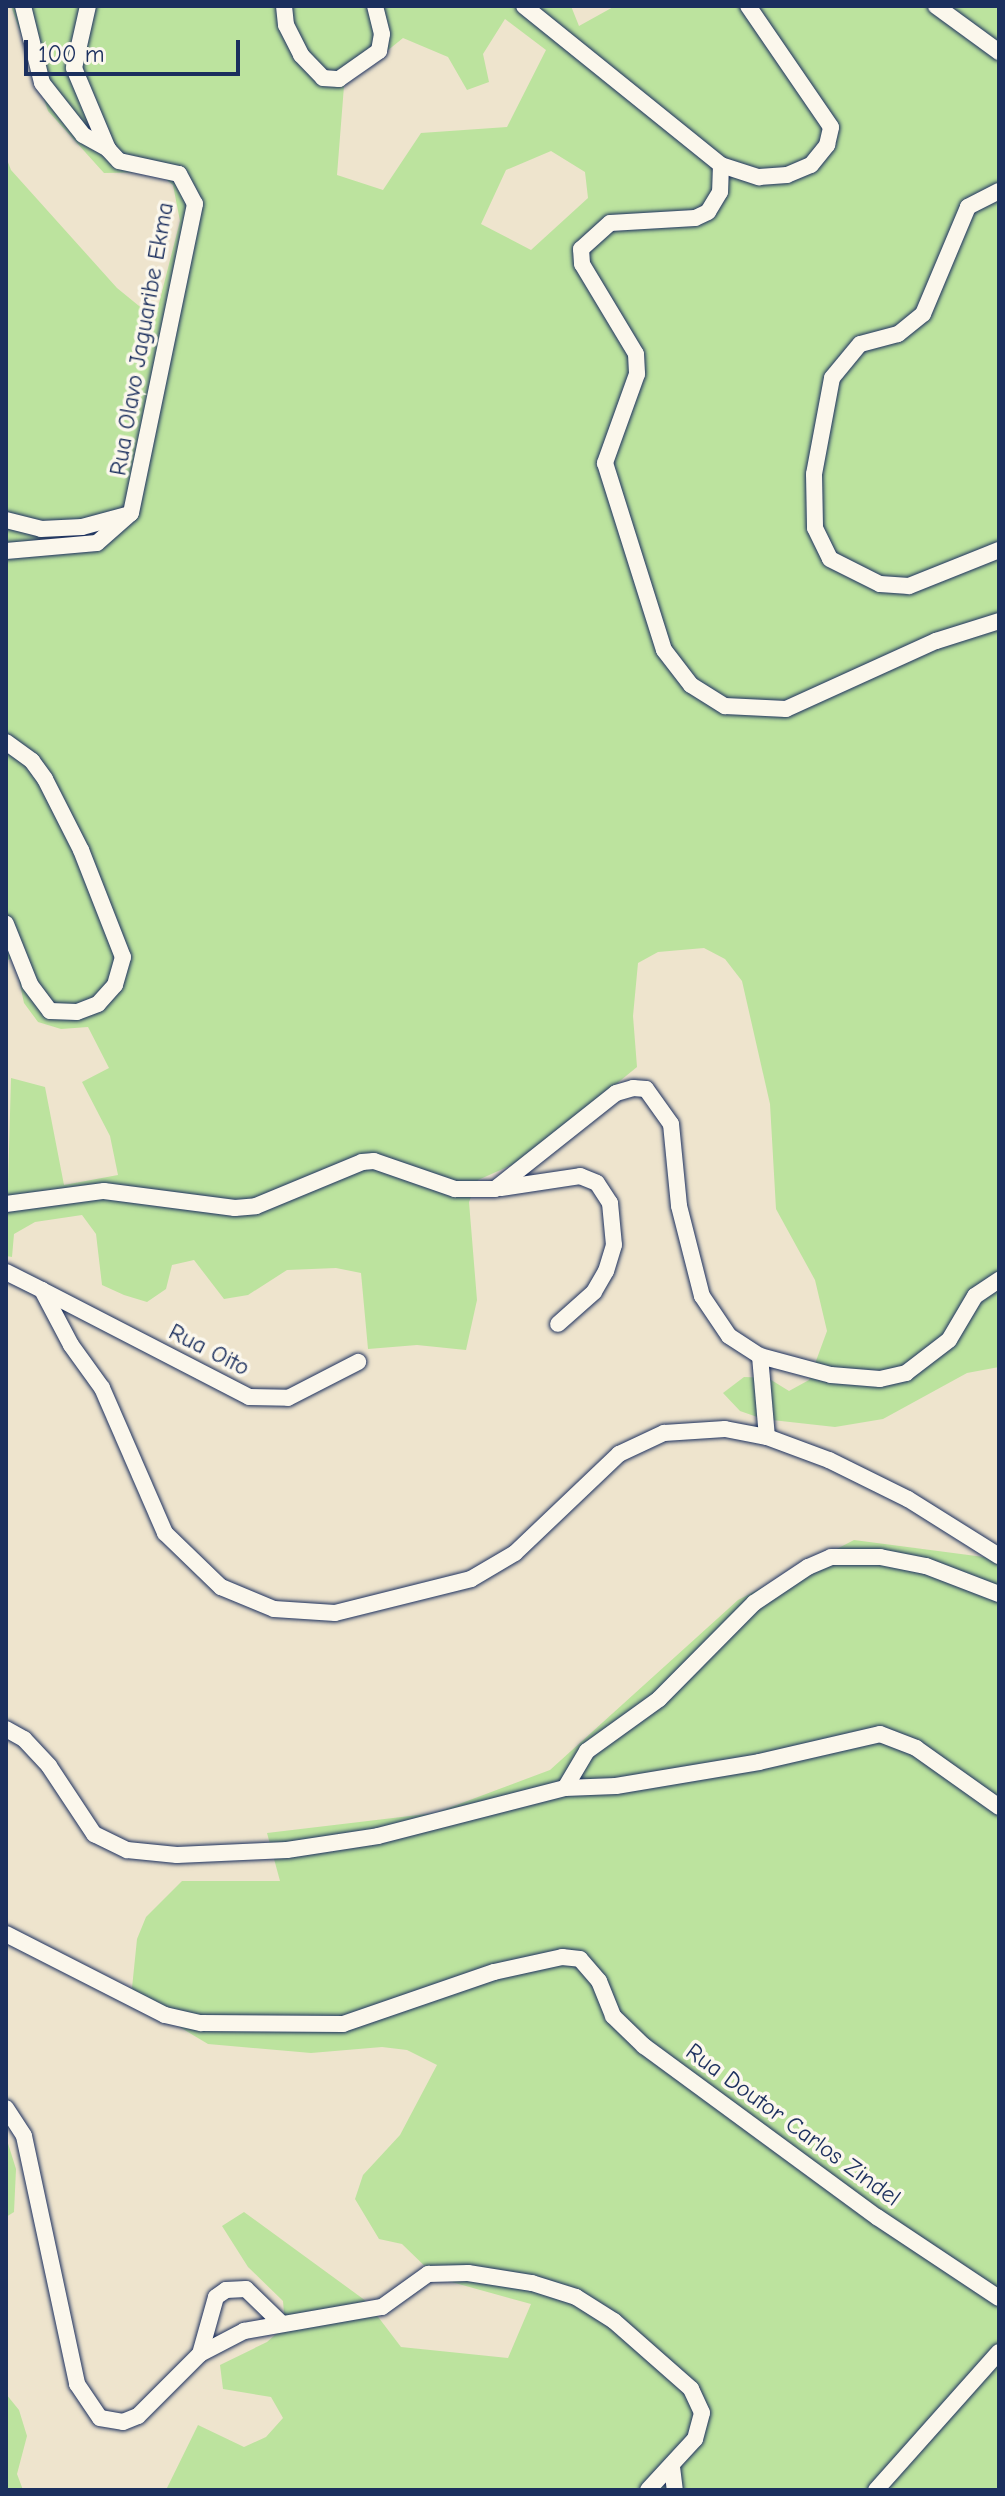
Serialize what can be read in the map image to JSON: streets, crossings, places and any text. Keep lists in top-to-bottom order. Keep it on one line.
{"streets":{"street":["Rua Olavo Jaguaribe Ekma","Rua Oito","Rua Doutor Carlos Zindel"]},"scale_bar":"100 m"}
